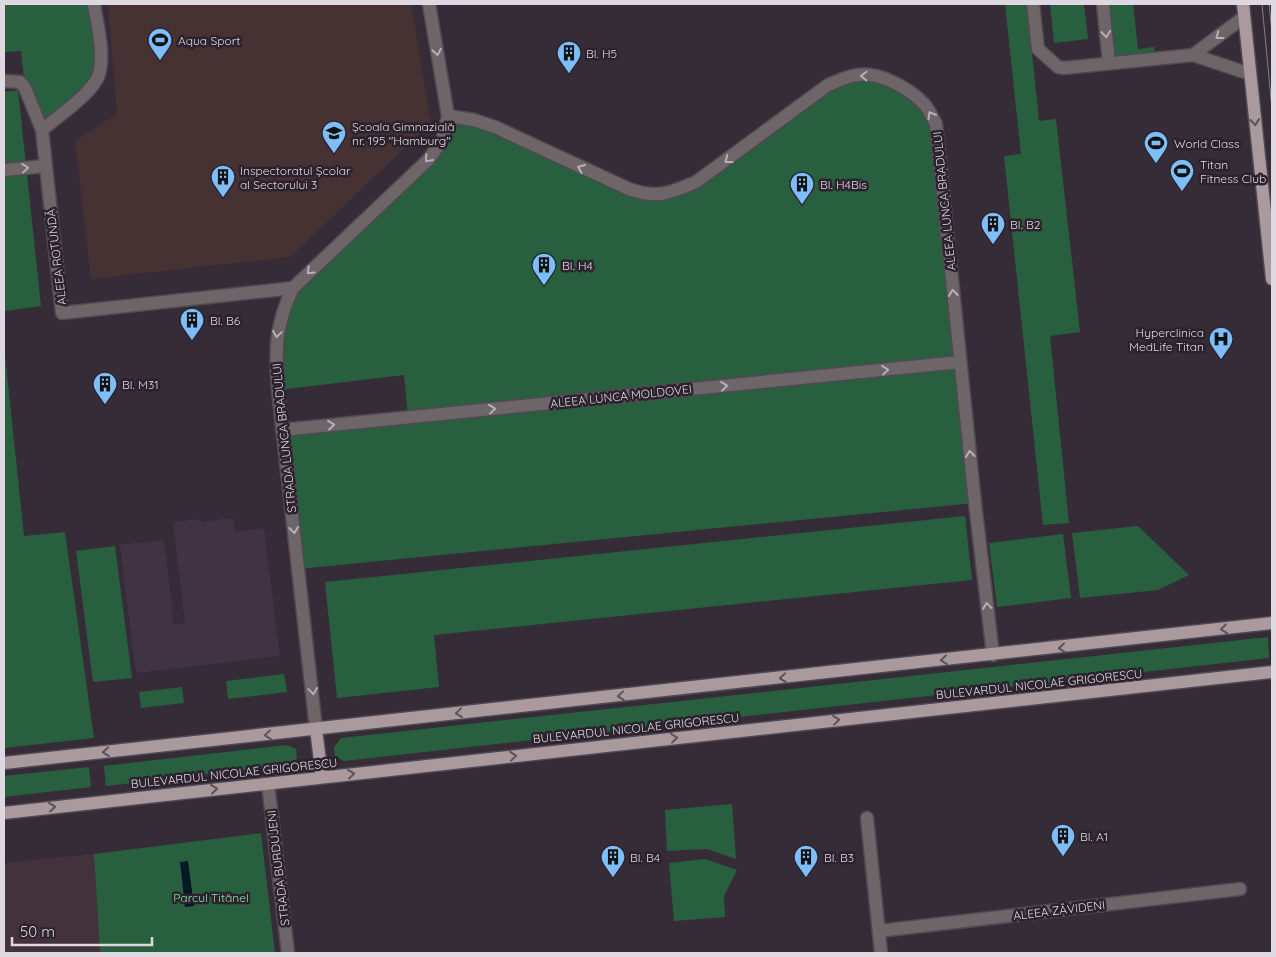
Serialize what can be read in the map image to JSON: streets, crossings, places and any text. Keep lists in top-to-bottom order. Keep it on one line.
{"streets":{"main road":["BULEVARDUL NICOLAE GRIGORESCU"],"street":["ALEEA LUNCA BRADULUI","ALEEA ROTUNDĂ","ALEEA LUNCA MOLDOVEI","STRADA LUNCA BRADULUI","STRADA BURDUJENI","ALEEA ZĂVIDENI"]},"crossings":[["ALEEA LUNCA BRADULUI","ALEEA LUNCA MOLDOVEI"],["ALEEA LUNCA BRADULUI","STRADA LUNCA BRADULUI"],["ALEEA ROTUNDĂ","STRADA LUNCA BRADULUI"],["ALEEA LUNCA MOLDOVEI","STRADA LUNCA BRADULUI"],["BULEVARDUL NICOLAE GRIGORESCU","STRADA BURDUJENI"]],"one_way":["ALEEA LUNCA MOLDOVEI","STRADA LUNCA BRADULUI"],"parks":["Parcul Titănel"],"places":{"sports":["Aqua Sport","World Class","Titan Fitness Club"],"building":["Bl. H5","Inspectoratul Școlar al Sectorului 3","Bl. H4Bis","Bl. B2","Bl. H4","Bl. B6","Bl. M31","Bl. A1","Bl. B4","Bl. B3"],"school or university":["Școala Gimnazială nr. 195 \"Hamburg\""],"hospital":["Hyperclinica MedLife Titan"]},"scale_bar":"50 m"}
